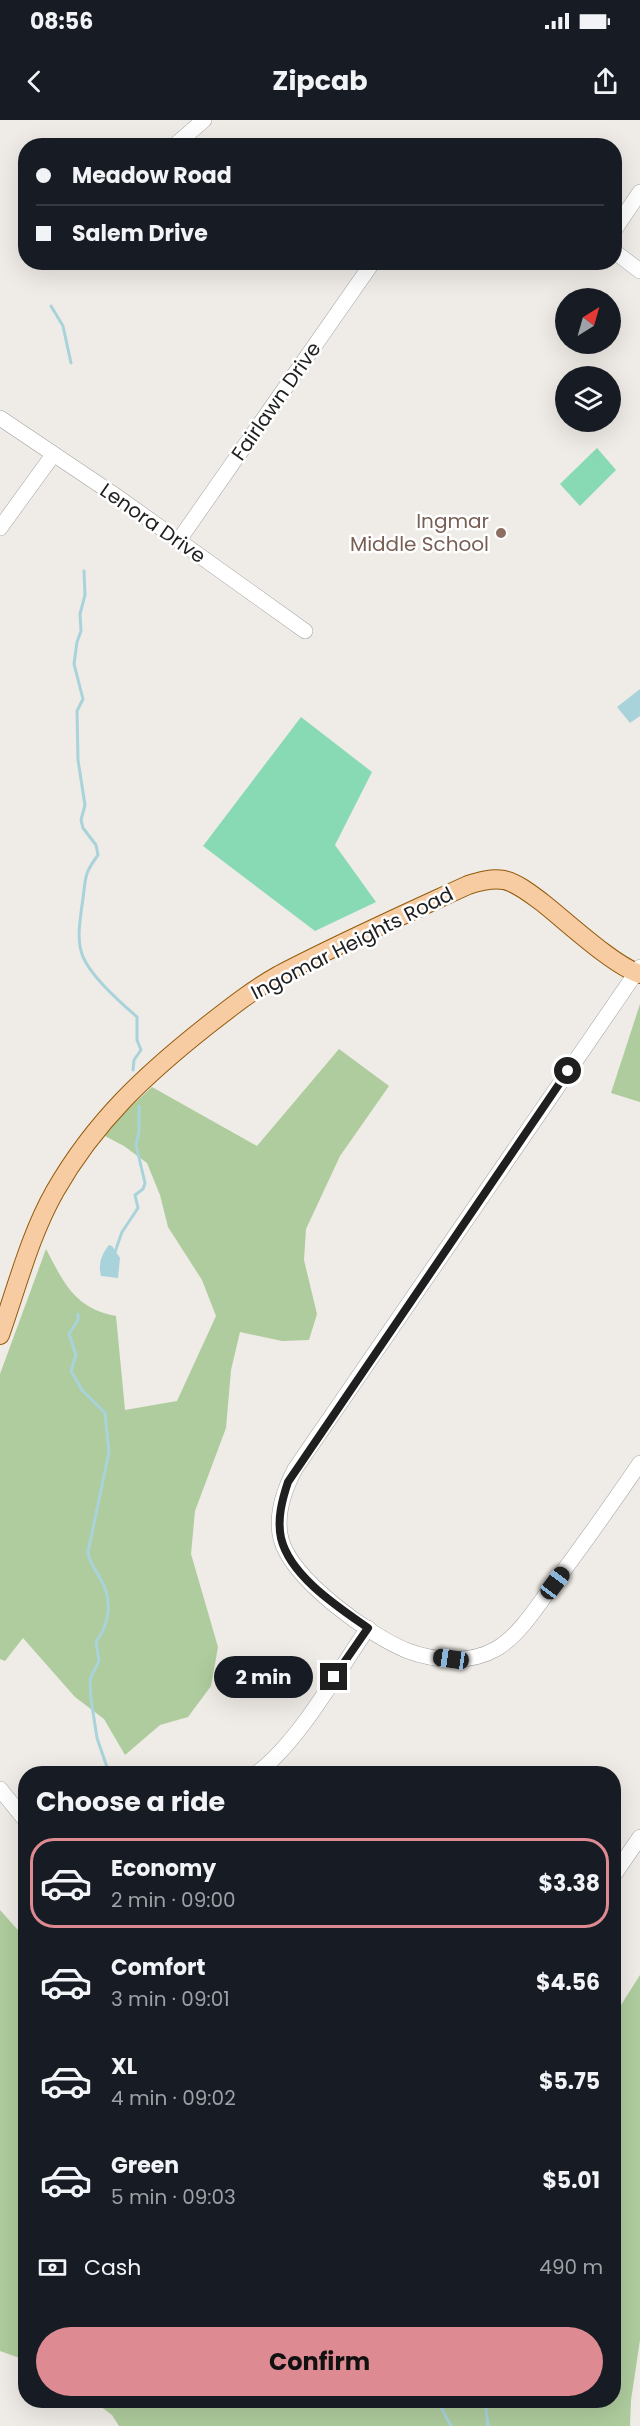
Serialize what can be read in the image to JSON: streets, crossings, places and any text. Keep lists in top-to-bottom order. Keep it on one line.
{"streets":{"main road":["Ingomar Heights Road"],"street":["Fairlawn Drive","Lenora Drive"]},"crossings":[["Fairlawn Drive","Lenora Drive"]],"places":["Ingmar Middle School"],"north":"top right","page":{"status":"08:56","header":"Zipcab","banner":["Meadow Road","Salem Drive"],"bubble":"2 min","heading":"Choose a ride","list":[{"name":"Economy","note":"2 min · 09:00","value":"$3.38"},{"name":"Comfort","note":"3 min · 09:01","value":"$4.56"},{"name":"XL","note":"4 min · 09:02","value":"$5.75"},{"name":"Green","note":"5 min · 09:03","value":"$5.01"}],"pay":["Cash","490 m"],"buttons":"Confirm"}}
